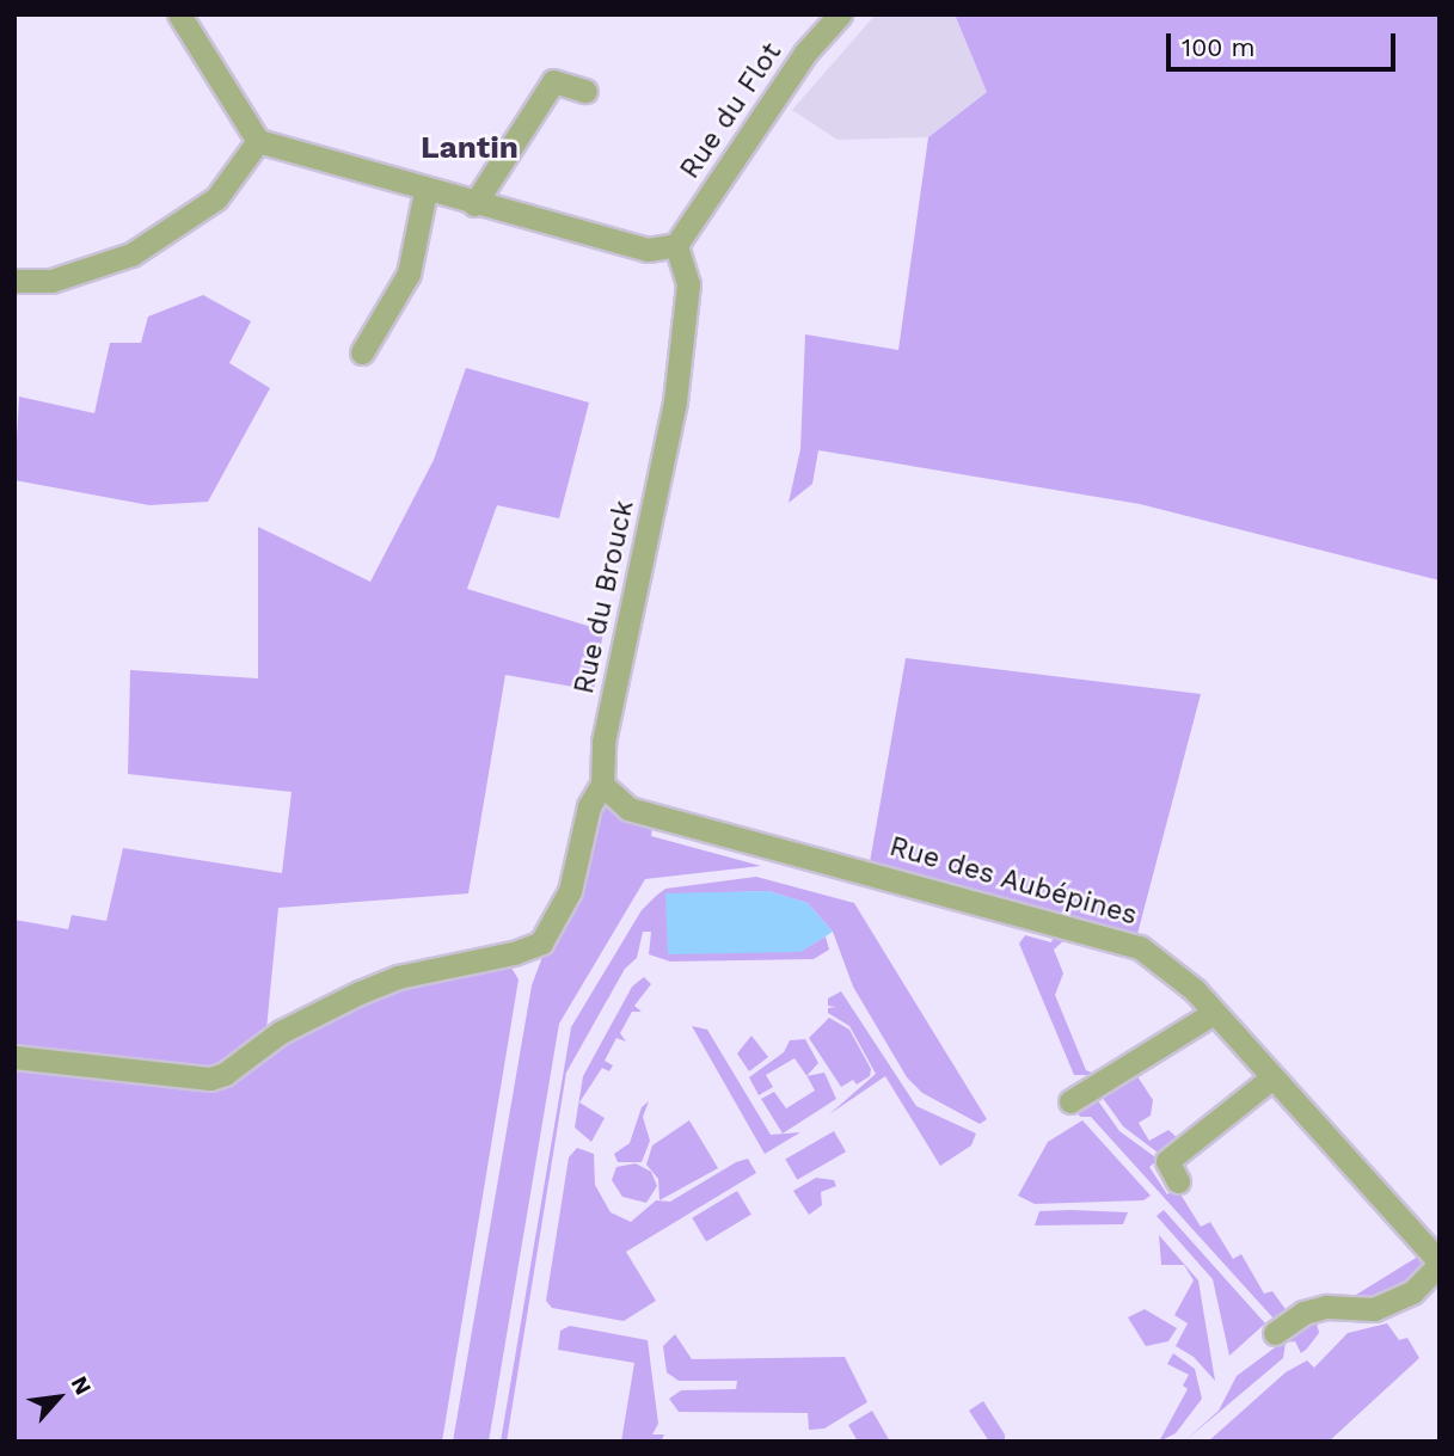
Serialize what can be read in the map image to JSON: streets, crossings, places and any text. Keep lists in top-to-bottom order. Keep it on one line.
{"streets":{"street":["Rue du Flot","Rue du Brouck","Rue des Aubépines"]},"crossings":[["Rue du Flot","Rue du Brouck"],["Rue du Brouck","Rue des Aubépines"]],"districts":["Lantin"],"scale_bar":"100 m","north":"top right"}
